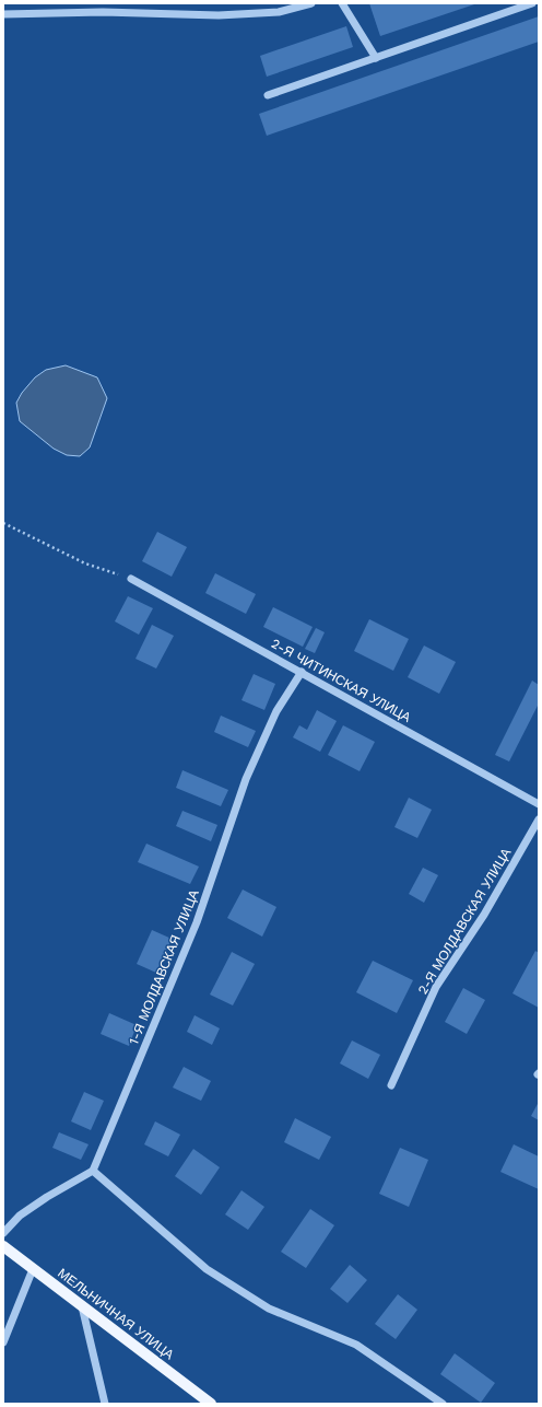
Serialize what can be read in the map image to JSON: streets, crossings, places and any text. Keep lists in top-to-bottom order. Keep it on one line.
{"streets":{"main road":["МЕЛЬНИЧНАЯ УЛИЦА"],"street":["2-Я ЧИТИНСКАЯ УЛИЦА","2-Я МОЛДАВСКАЯ УЛИЦА","1-Я МОЛДАВСКАЯ УЛИЦА"]},"crossings":[["2-Я ЧИТИНСКАЯ УЛИЦА","1-Я МОЛДАВСКАЯ УЛИЦА"]]}
